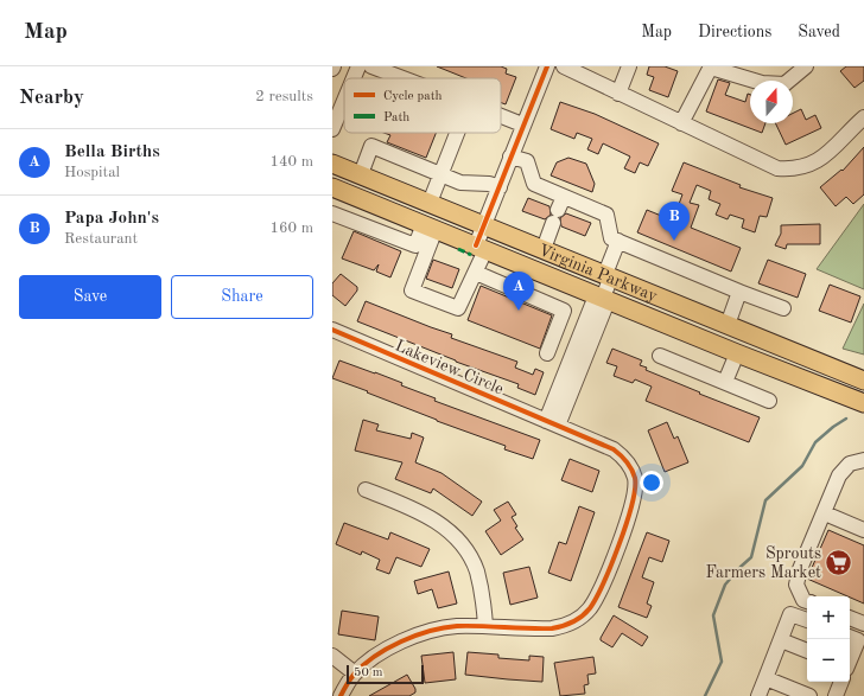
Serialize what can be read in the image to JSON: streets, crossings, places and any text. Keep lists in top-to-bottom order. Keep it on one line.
{"streets":{"main road":["Virginia Parkway"],"street":["Lakeview Circle"]},"places":{"supermarket":["Sprouts Farmers Market"]},"legend":["Cycle path","Path"],"scale_bar":"50 m","north":"top","page":{"header":"Map","nav":["Map","Directions","Saved"],"heading":["Nearby","2 results"],"list":[{"mark":"A","name":"Bella Births","note":"Hospital","value":"140 m"},{"mark":"B","name":"Papa John's","note":"Restaurant","value":"160 m"}],"pins":["B","A"],"buttons":["Save","Share"],"map_buttons":["+","−"],"scale":"50 m"}}
